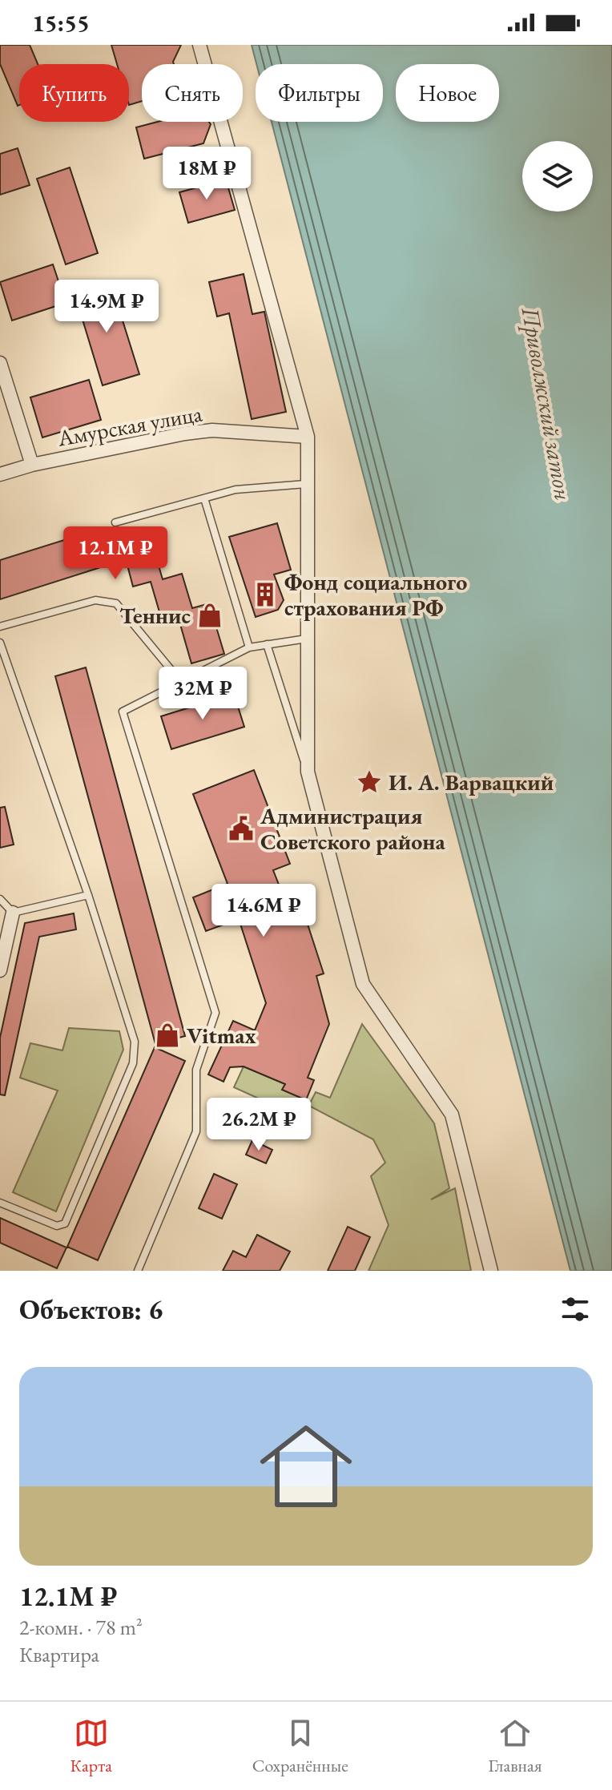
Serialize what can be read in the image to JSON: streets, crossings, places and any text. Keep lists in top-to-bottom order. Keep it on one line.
{"streets":{"street":["Амурская улица"]},"water":["Приволжский затон"],"places":{"building":["Фонд социального страхования РФ"],"shop":["Теннис","Vitmax"],"place":["И. А. Варвацкий"],"public building":["Администрация Советского района"]},"page":{"status":"15:55","chip":["Купить","Снять","Фильтры","Новое"],"price":["18M ₽","14.9M ₽","12.1M ₽","32M ₽","14.6M ₽","26.2M ₽"],"heading":"Объектов: 6","list":[{"name":"12.1M ₽","note":"2-комн. · 78 m² · Квартира"}],"tabs":["Карта","Сохранённые","Главная"]}}
